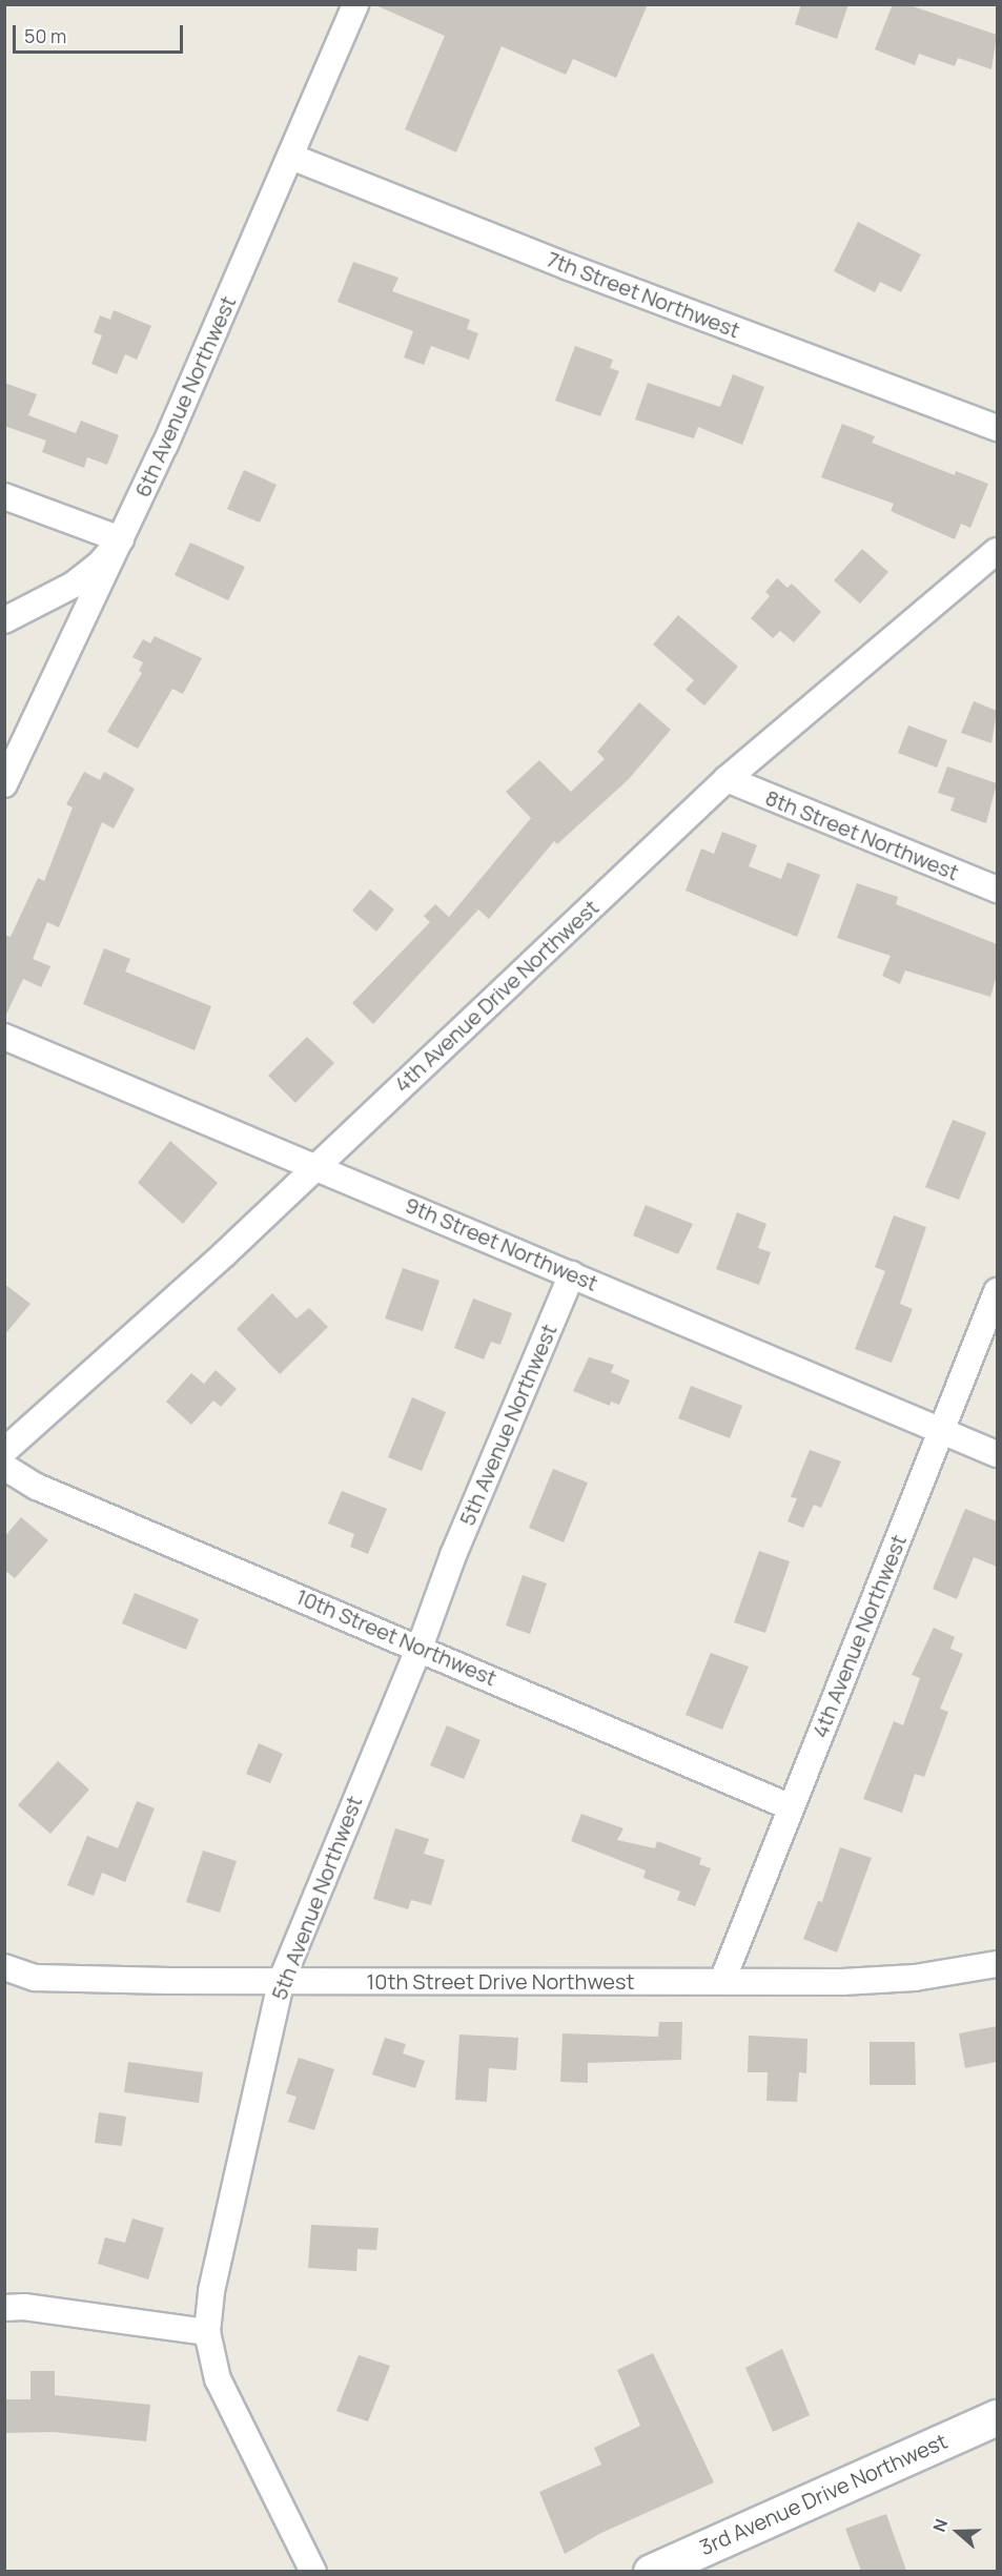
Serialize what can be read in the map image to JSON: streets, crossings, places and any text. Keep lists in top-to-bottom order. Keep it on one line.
{"streets":{"main road":["3rd Avenue Drive Northwest"],"street":["7th Street Northwest","6th Avenue Northwest","8th Street Northwest","4th Avenue Drive Northwest","9th Street Northwest","5th Avenue Northwest","4th Avenue Northwest","10th Street Northwest","10th Street Drive Northwest"]},"crossings":[["7th Street Northwest","6th Avenue Northwest"],["8th Street Northwest","4th Avenue Drive Northwest"],["4th Avenue Drive Northwest","9th Street Northwest"],["9th Street Northwest","5th Avenue Northwest"],["9th Street Northwest","4th Avenue Northwest"],["5th Avenue Northwest","10th Street Northwest"],["5th Avenue Northwest","10th Street Drive Northwest"],["4th Avenue Northwest","10th Street Northwest"],["4th Avenue Northwest","10th Street Drive Northwest"]],"scale_bar":"50 m","north":"left"}
